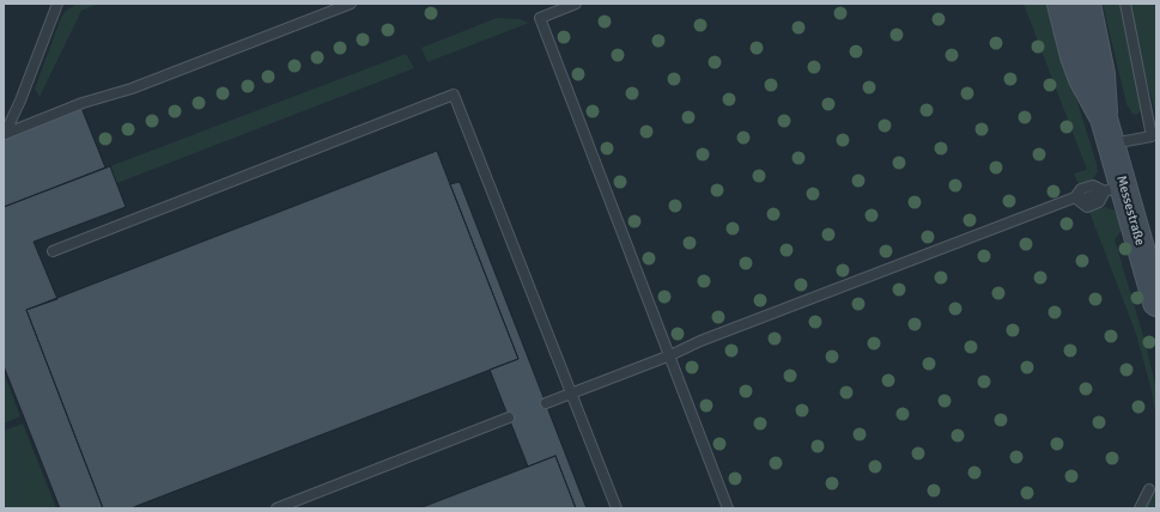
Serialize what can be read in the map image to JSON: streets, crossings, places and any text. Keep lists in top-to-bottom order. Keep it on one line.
{"streets":{"street":["Messestraße"]}}
